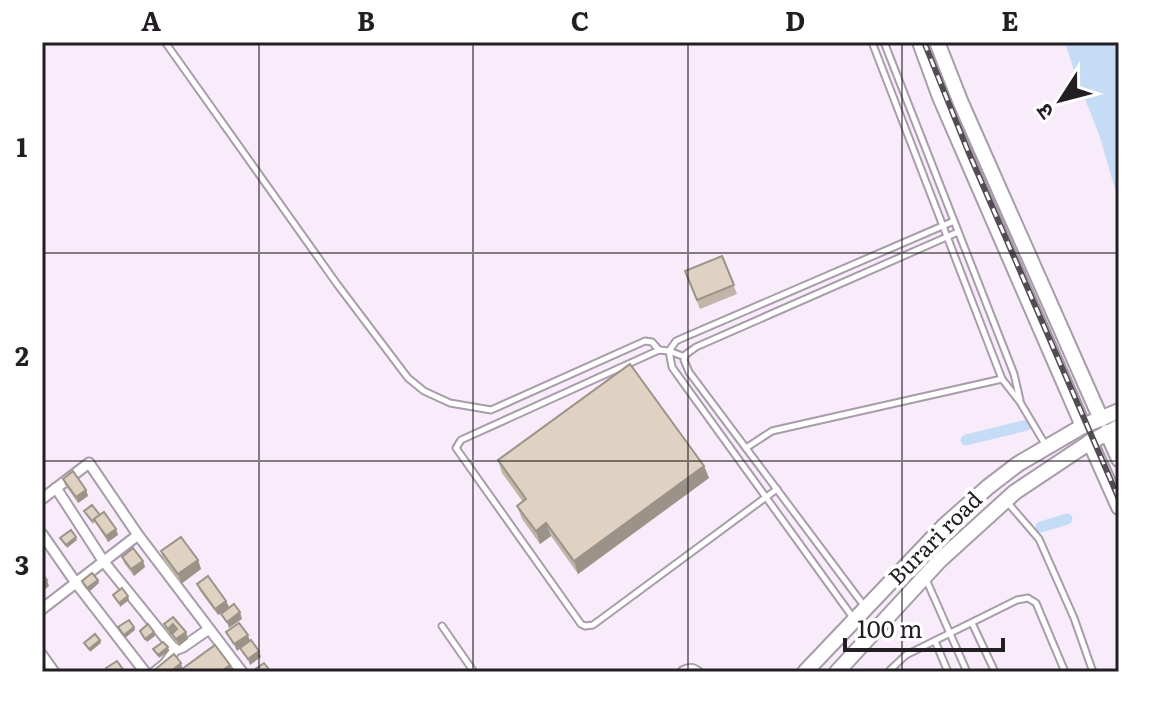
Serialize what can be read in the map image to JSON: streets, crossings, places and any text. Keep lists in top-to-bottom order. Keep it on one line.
{"streets":{"main road":["Burari road"]},"scale_bar":"100 m","north":"bottom left","grid":{"columns":["A","B","C","D","E"],"rows":["1","2","3"]}}
